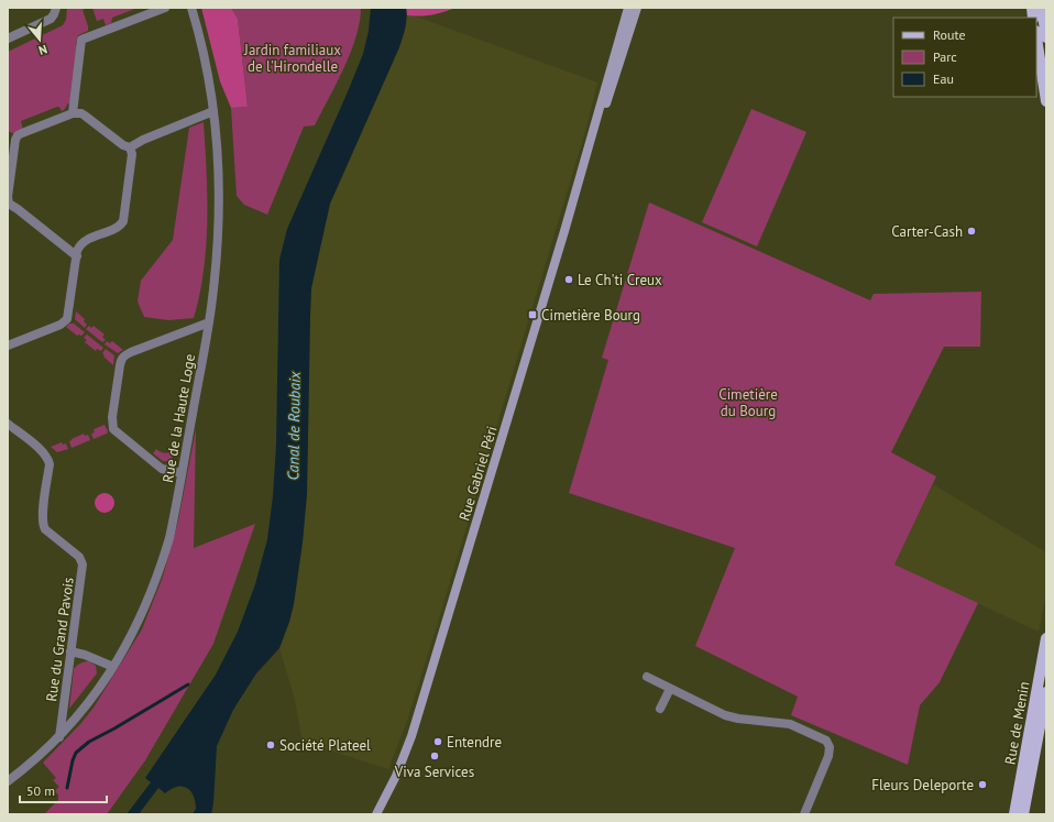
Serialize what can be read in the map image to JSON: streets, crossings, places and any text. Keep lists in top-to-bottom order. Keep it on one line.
{"streets":{"main road":["Rue Gabriel Péri","Rue de Menin"],"street":["Rue de la Haute Loge","Rue du Grand Pavois"]},"crossings":[["Rue de la Haute Loge","Rue du Grand Pavois"]],"water":["Canal de Roubaix"],"parks":["Jardin familiaux de l'Hirondelle","Cimetière du Bourg"],"places":{"other":["Carter-Cash","Le Ch'ti Creux","Entendre","Société Plateel","Viva Services","Fleurs Deleporte"],"transit":["Cimetière Bourg"]},"legend":["Route","Parc","Eau"],"scale_bar":"50 m","north":"bottom"}
